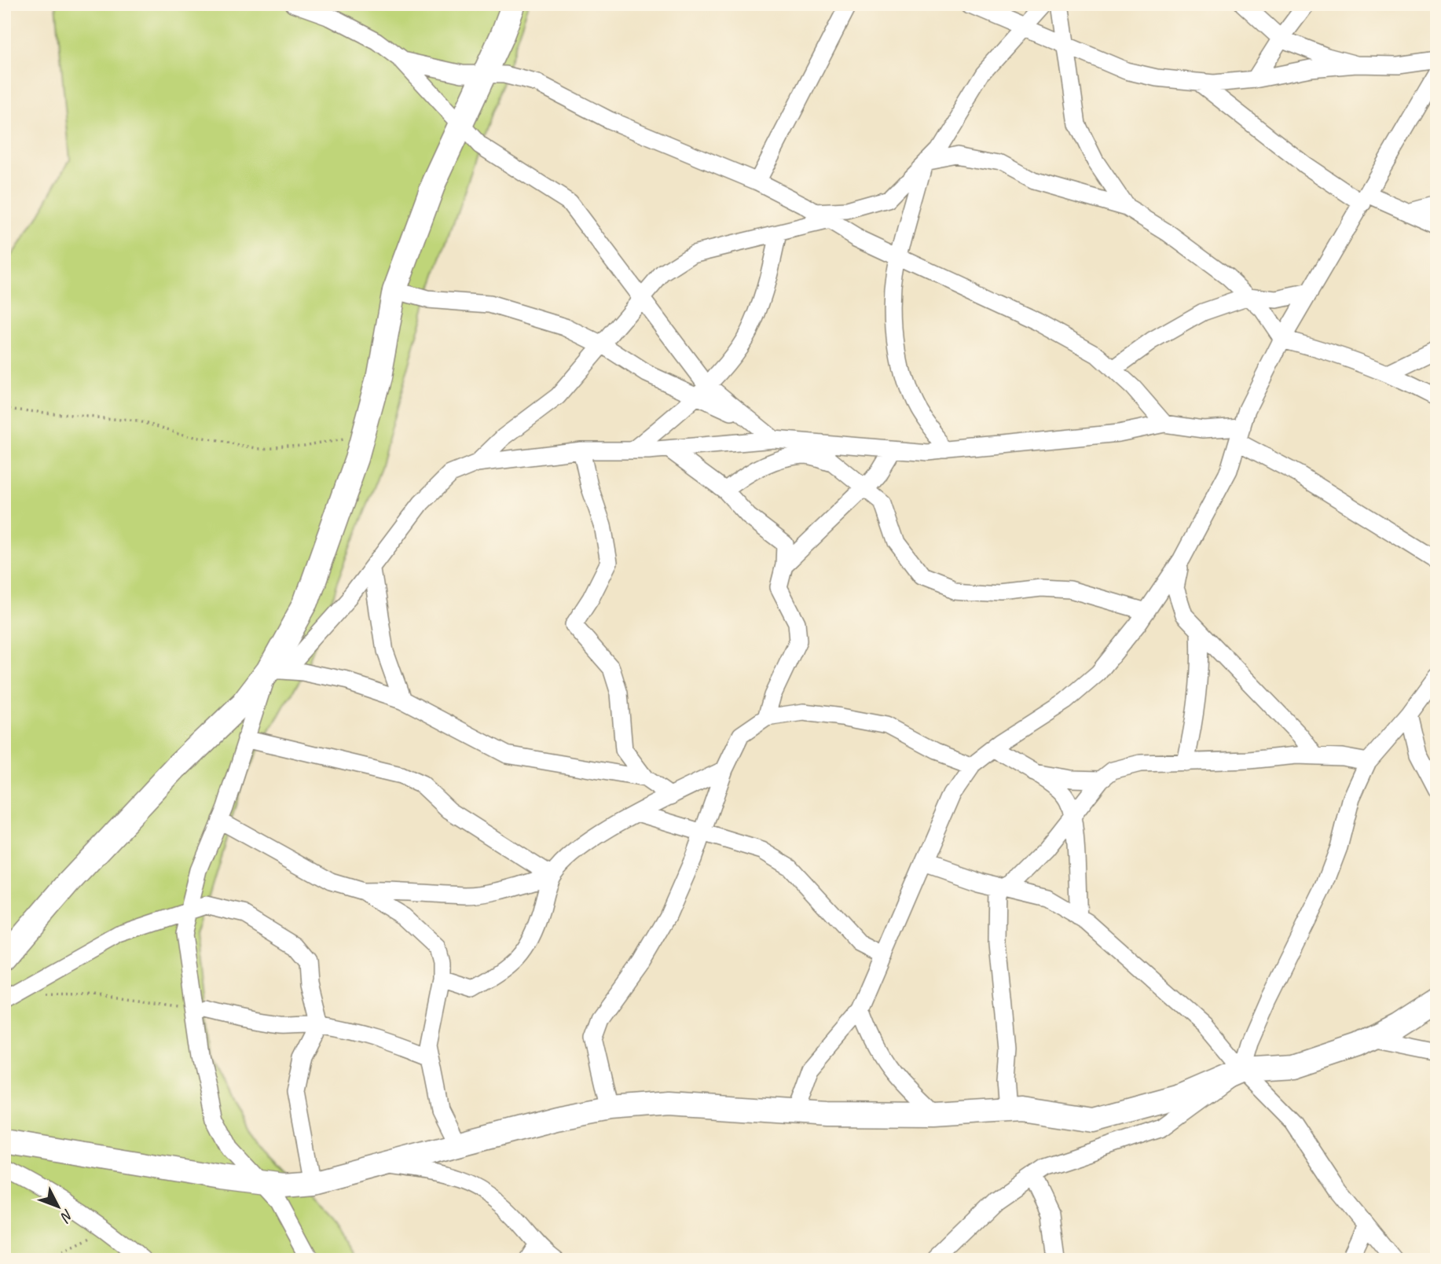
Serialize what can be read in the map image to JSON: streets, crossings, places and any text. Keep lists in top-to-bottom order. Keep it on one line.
{"north":"bottom right"}
